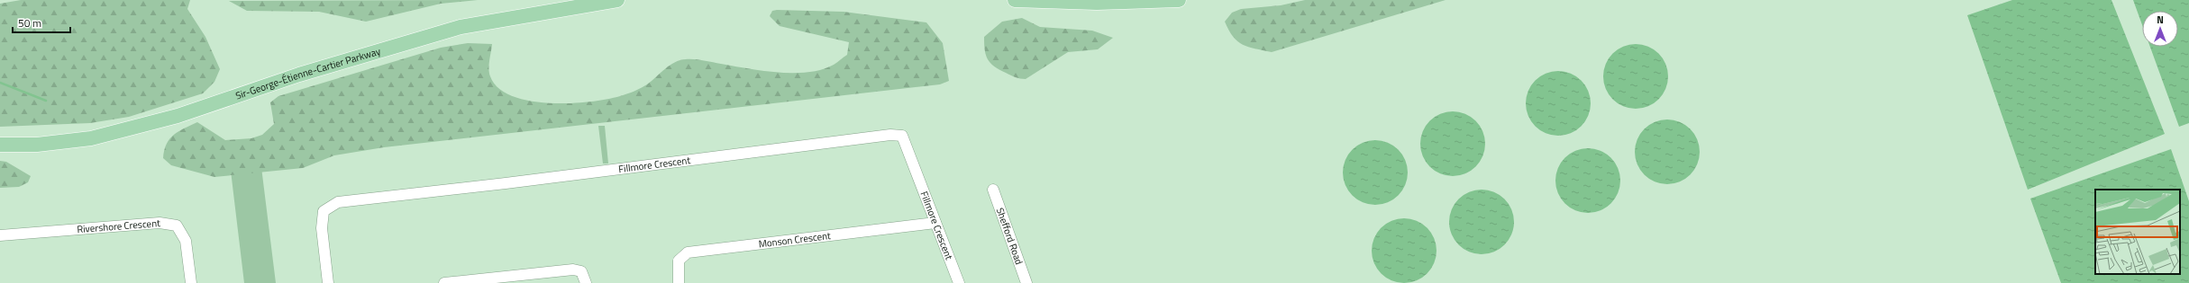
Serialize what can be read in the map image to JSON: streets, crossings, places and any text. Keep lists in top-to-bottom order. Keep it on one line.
{"streets":{"main road":["Sir-George-Étienne-Cartier Parkway"],"street":["Fillmore Crescent","Rivershore Crescent","Shefford Road","Monson Crescent"]},"crossings":[["Fillmore Crescent","Monson Crescent"]],"scale_bar":"50 m","north":"top"}
